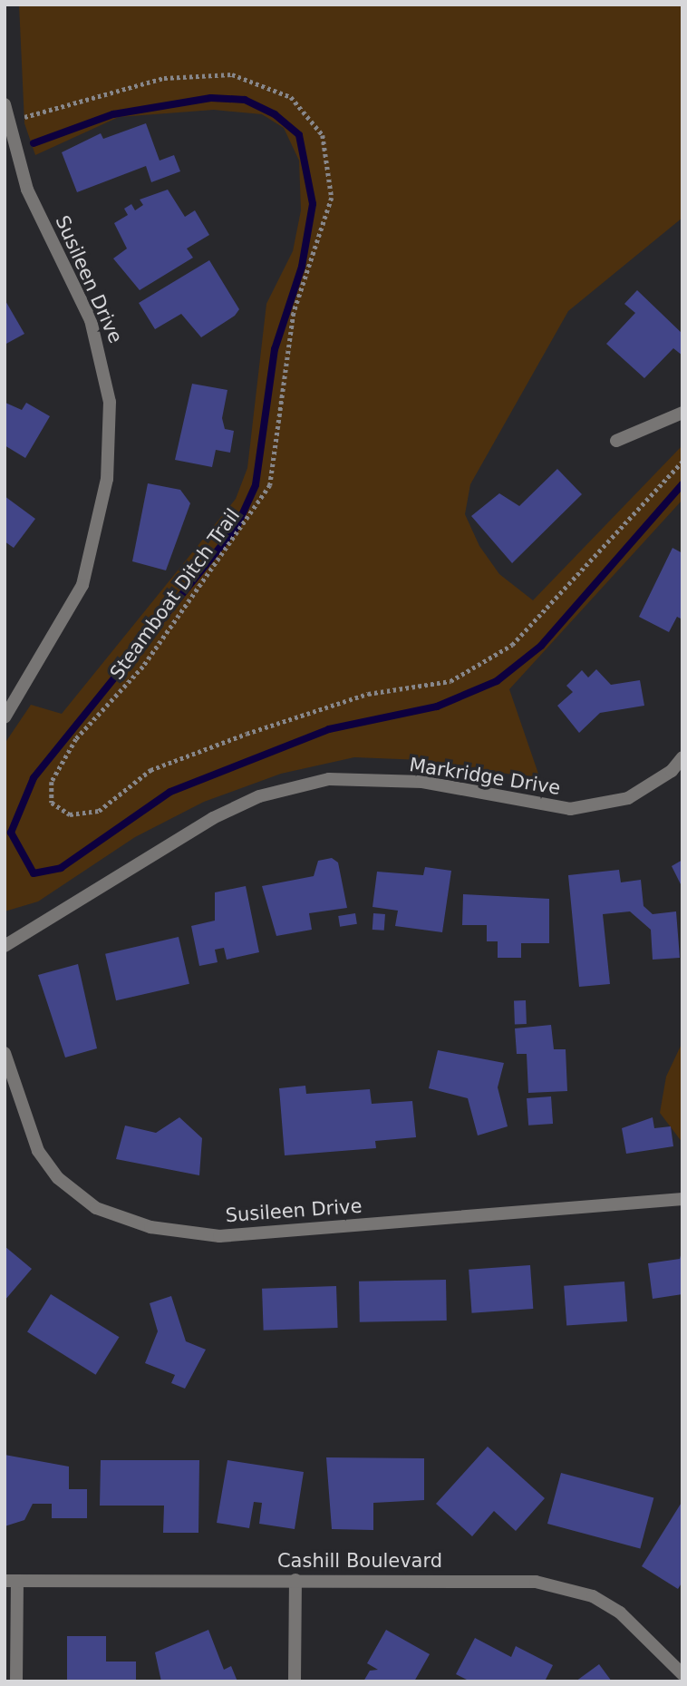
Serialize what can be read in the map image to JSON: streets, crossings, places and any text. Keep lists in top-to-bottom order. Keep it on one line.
{"streets":{"street":["Susileen Drive","Markridge Drive","Cashill Boulevard"],"path":["Steamboat Ditch Trail"]},"crossings":[["Susileen Drive","Steamboat Ditch Trail"]]}
